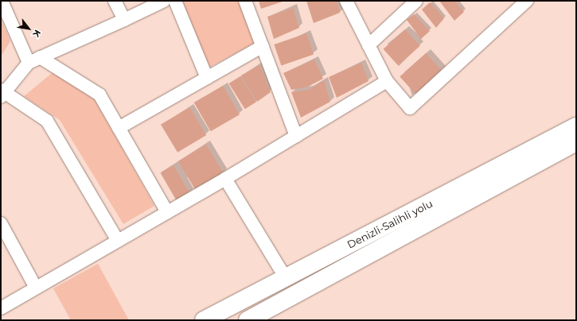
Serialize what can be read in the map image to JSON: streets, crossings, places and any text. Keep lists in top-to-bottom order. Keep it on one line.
{"streets":{"highway":["Denizli-Salihli yolu"]},"north":"bottom right"}
